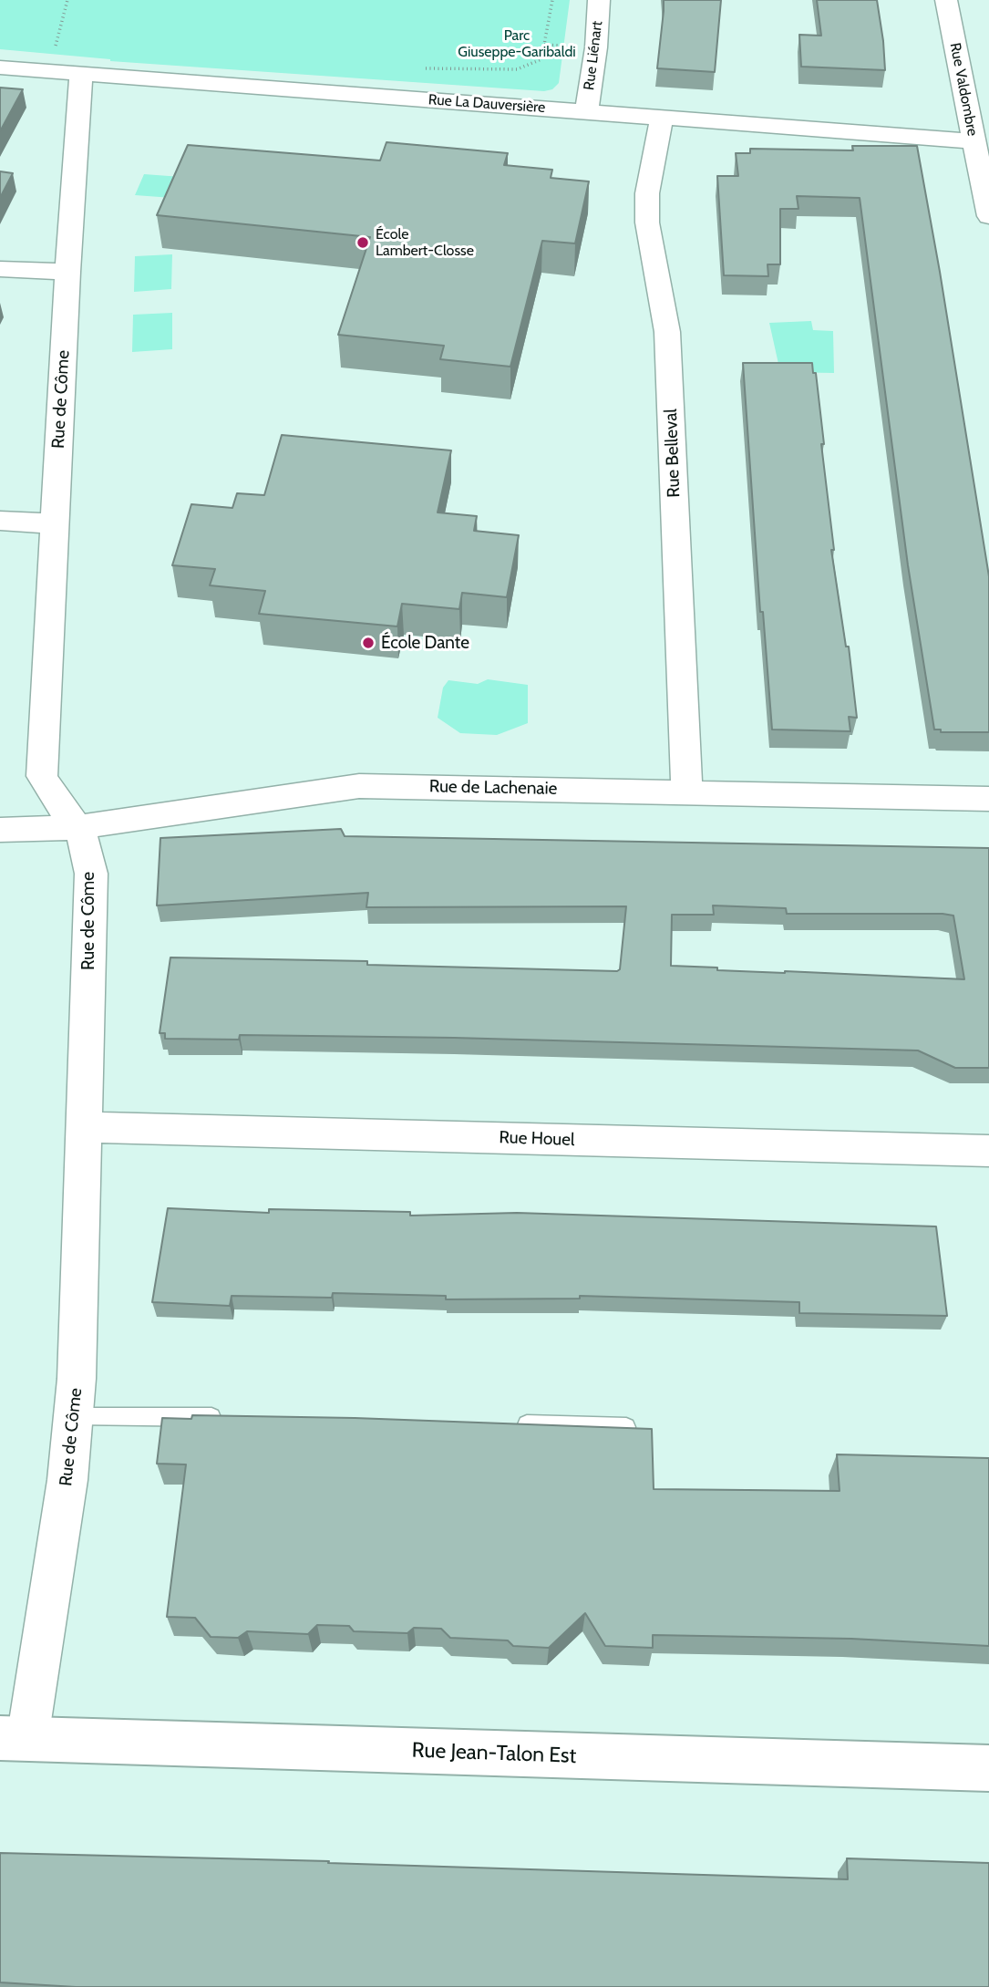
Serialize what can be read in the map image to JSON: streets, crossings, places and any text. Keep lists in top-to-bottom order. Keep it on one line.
{"streets":{"main road":["Rue Jean-Talon Est"],"street":["Rue Liénart","Rue Valdombre","Rue La Dauversière","Rue de Côme","Rue Belleval","Rue de Lachenaie","Rue Houel"]},"crossings":[["Rue Liénart","Rue La Dauversière"],["Rue Valdombre","Rue La Dauversière"],["Rue La Dauversière","Rue de Côme"],["Rue La Dauversière","Rue Belleval"],["Rue de Côme","Rue de Lachenaie"],["Rue de Côme","Rue Houel"],["Rue de Côme","Rue Jean-Talon Est"],["Rue Belleval","Rue de Lachenaie"]],"parks":["Parc Giuseppe-Garibaldi"],"places":["École Lambert-Closse","École Dante"]}
